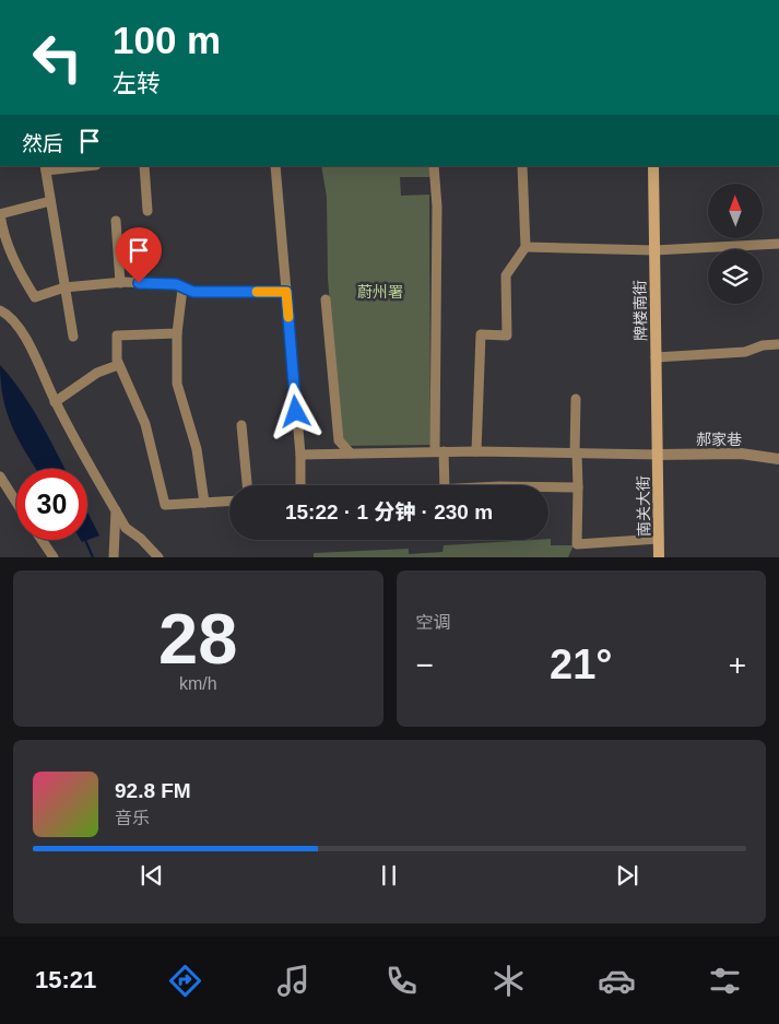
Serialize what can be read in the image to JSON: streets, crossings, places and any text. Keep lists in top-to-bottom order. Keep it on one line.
{"streets":{"main road":["牌楼南街","南关大街"],"street":["郝家巷"]},"crossings":[["牌楼南街","郝家巷"],["牌楼南街","南关大街"],["郝家巷","南关大街"]],"parks":["蔚州署"],"north":"top","page":{"turn":["100 m","左转"],"then":"然后","limit":"30","trip":"15:22 · 1 分钟 · 230 m","tile":[["28","km/h"],"空调"],"heat":["−","21°","+"],"song":["92.8 FM","音乐"],"tabs":"15:21"}}
